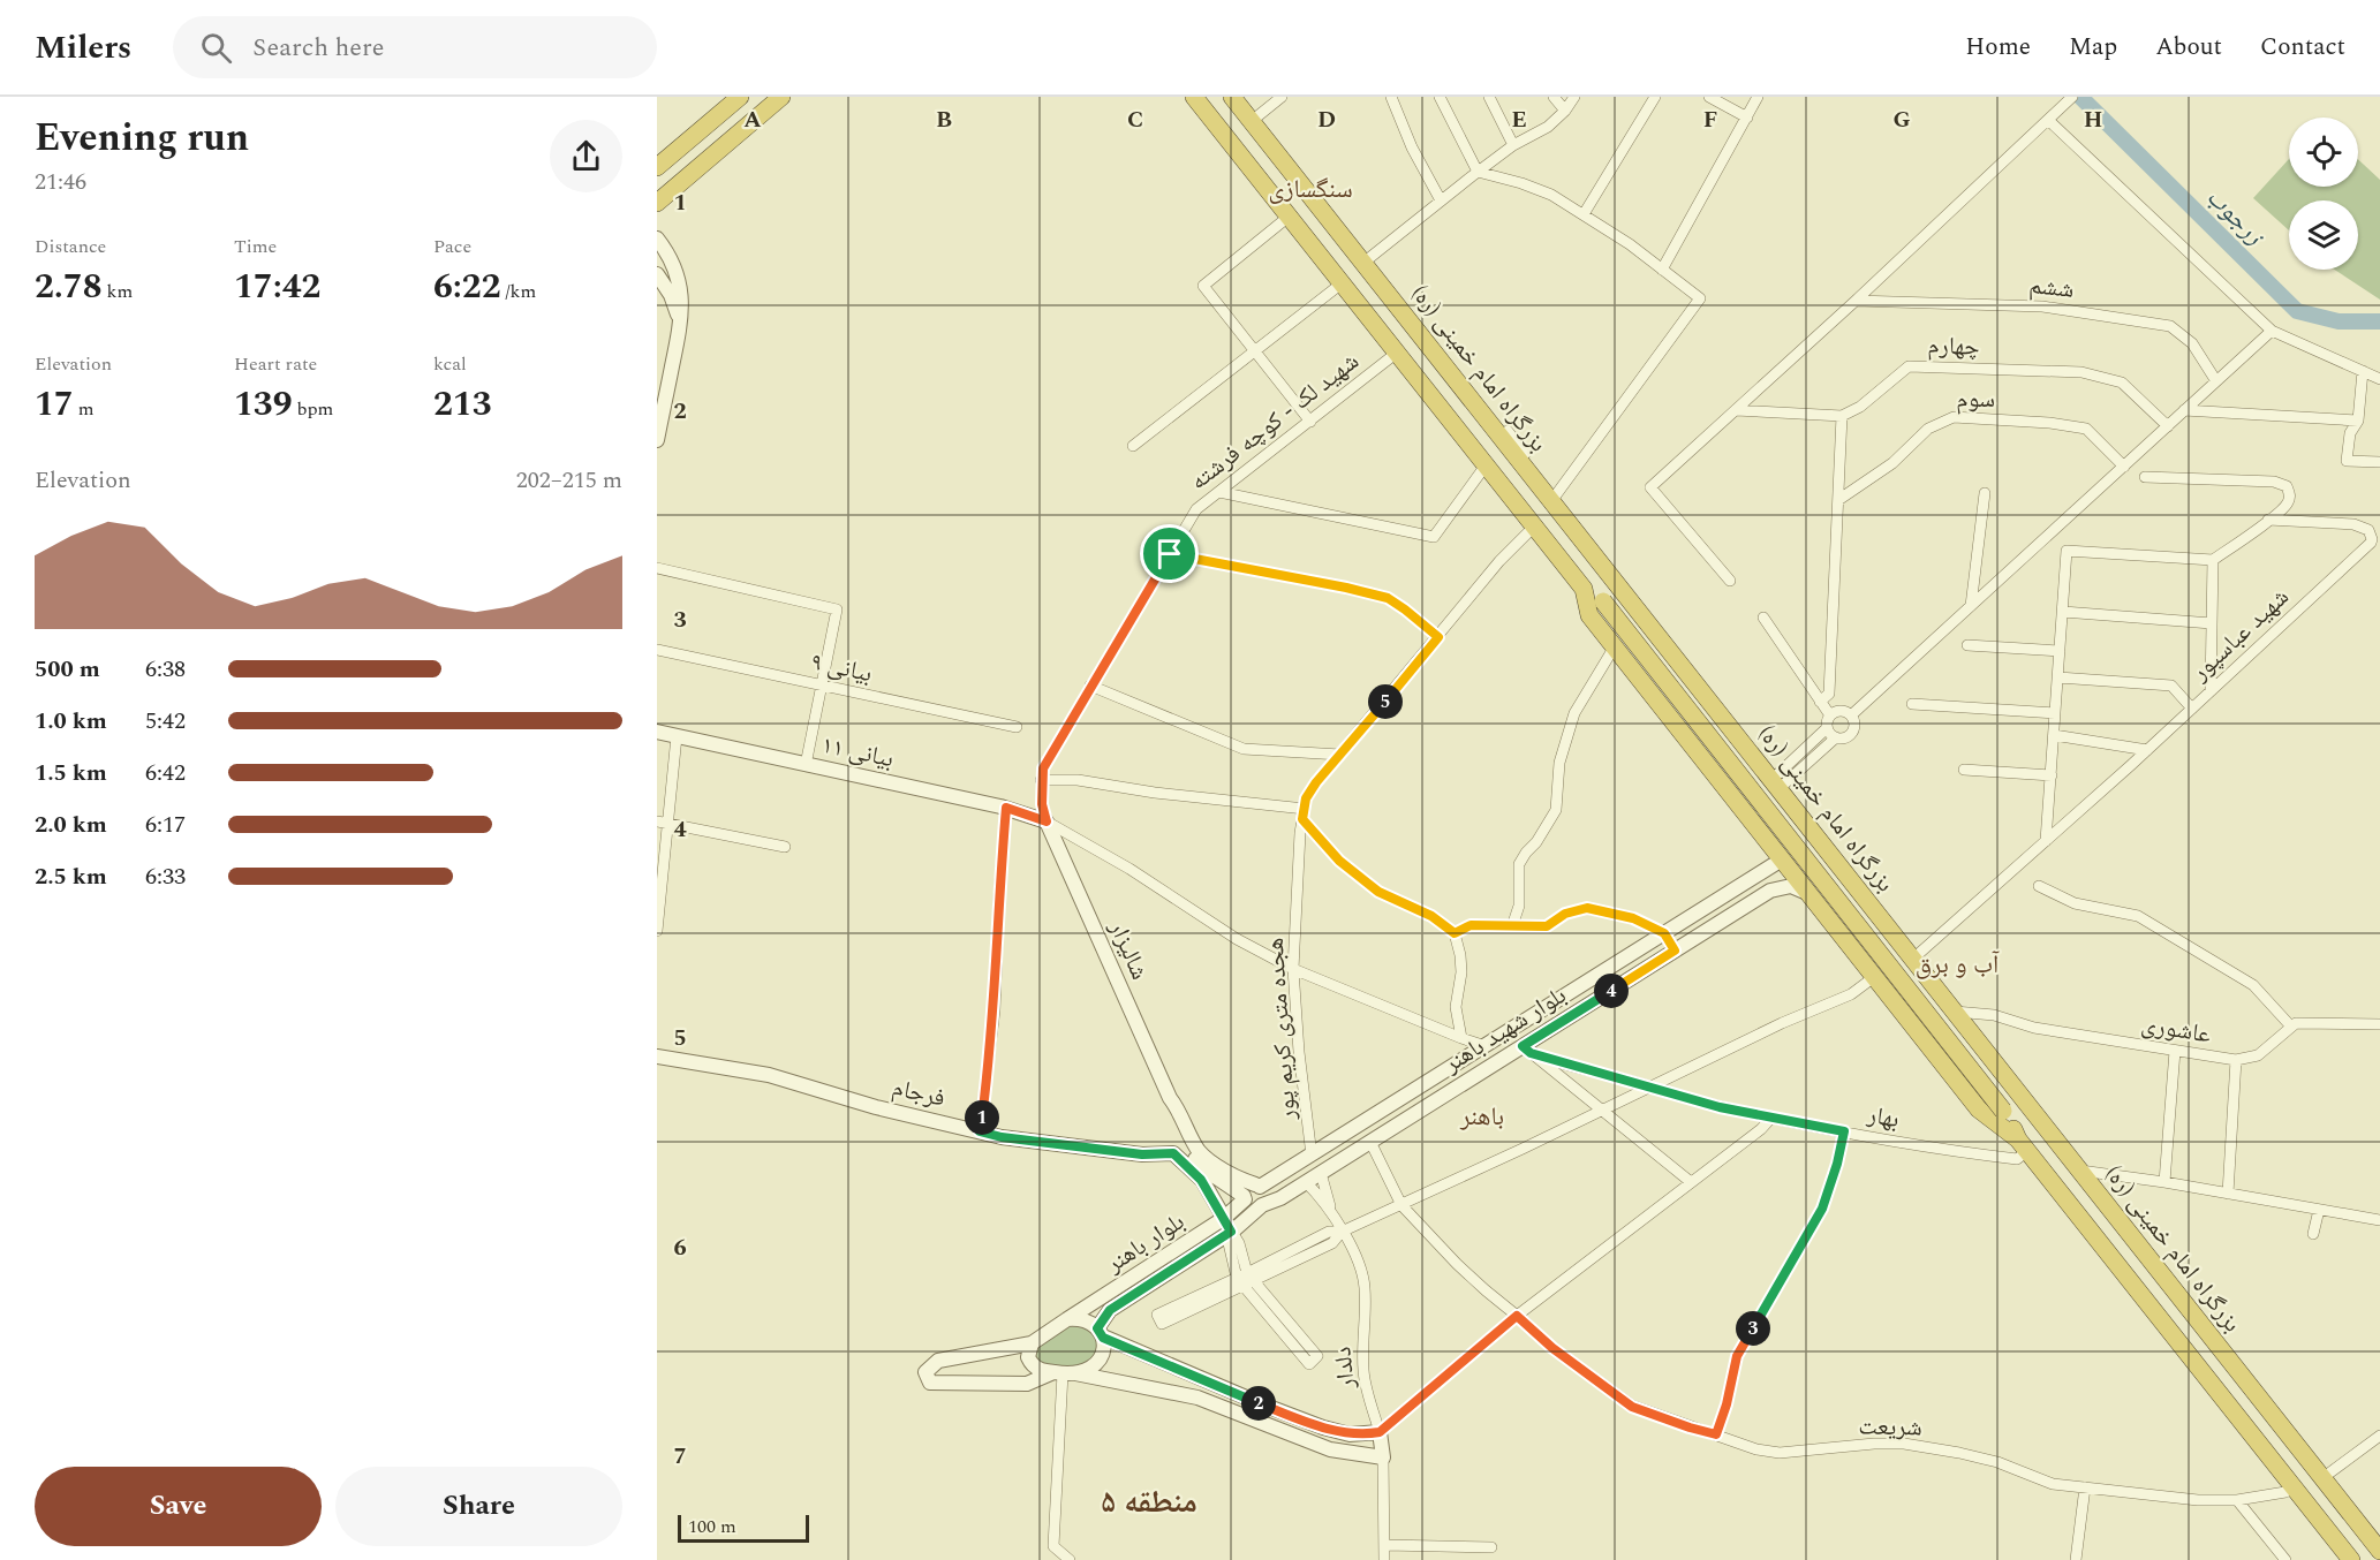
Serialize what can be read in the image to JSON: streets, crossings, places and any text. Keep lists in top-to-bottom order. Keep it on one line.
{"streets":{"highway":["بزرگراه امام خمینی (ره)"],"street":["ششم","چهارم","سوم","شهید لک - کوچه فرشته","شهید عباسپور","بیانی ۹","بیانی ۱۱","شالیزار","هجده متری کریم پور","بلوار شهید باهنر","عاشوری","فرجام","بهار","بلوار باهنر","دلدار","شریعت"]},"crossings":[["بزرگراه امام خمینی (ره)","شهید لک - کوچه فرشته"],["بزرگراه امام خمینی (ره)","شهید عباسپور"],["بزرگراه امام خمینی (ره)","هجده متری کریم پور"],["بزرگراه امام خمینی (ره)","بلوار شهید باهنر"],["بزرگراه امام خمینی (ره)","عاشوری"],["بزرگراه امام خمینی (ره)","بهار"],["بزرگراه امام خمینی (ره)","شریعت"],["شهید لک - کوچه فرشته","بیانی ۱۱"],["شهید لک - کوچه فرشته","شالیزار"],["بیانی ۱۱","شالیزار"],["شالیزار","بلوار شهید باهنر"],["شالیزار","فرجام"],["شالیزار","بلوار باهنر"],["هجده متری کریم پور","بلوار شهید باهنر"],["بلوار شهید باهنر","بهار"],["بلوار شهید باهنر","بلوار باهنر"],["بلوار شهید باهنر","شریعت"]],"districts":["سنگسازی","آب و برق","باهنر","منطقه ۵"],"water":["زرجوب"],"scale_bar":"100 m","page":{"header":"Milers","search":"Search here","nav":["Home","Map","About","Contact"],"heading":["Evening run","21:46"],"stats":[["Distance","2.78 km"],["Time","17:42"],["Pace","6:22 /km"],["Elevation","17 m"],["Heart rate","139 bpm"],["kcal","213"]],"chart":["Elevation","202–215 m"],"list":[{"name":"500 m","note":"6:38"},{"name":"1.0 km","note":"5:42"},{"name":"1.5 km","note":"6:42"},{"name":"2.0 km","note":"6:17"},{"name":"2.5 km","note":"6:33"}],"pins":["5","4","1","3","2"],"buttons":["Save","Share"],"scale":"100 m"},"grid":{"columns":["A","B","C","D","E","F","G","H"],"rows":["1","2","3","4","5","6","7"]}}
